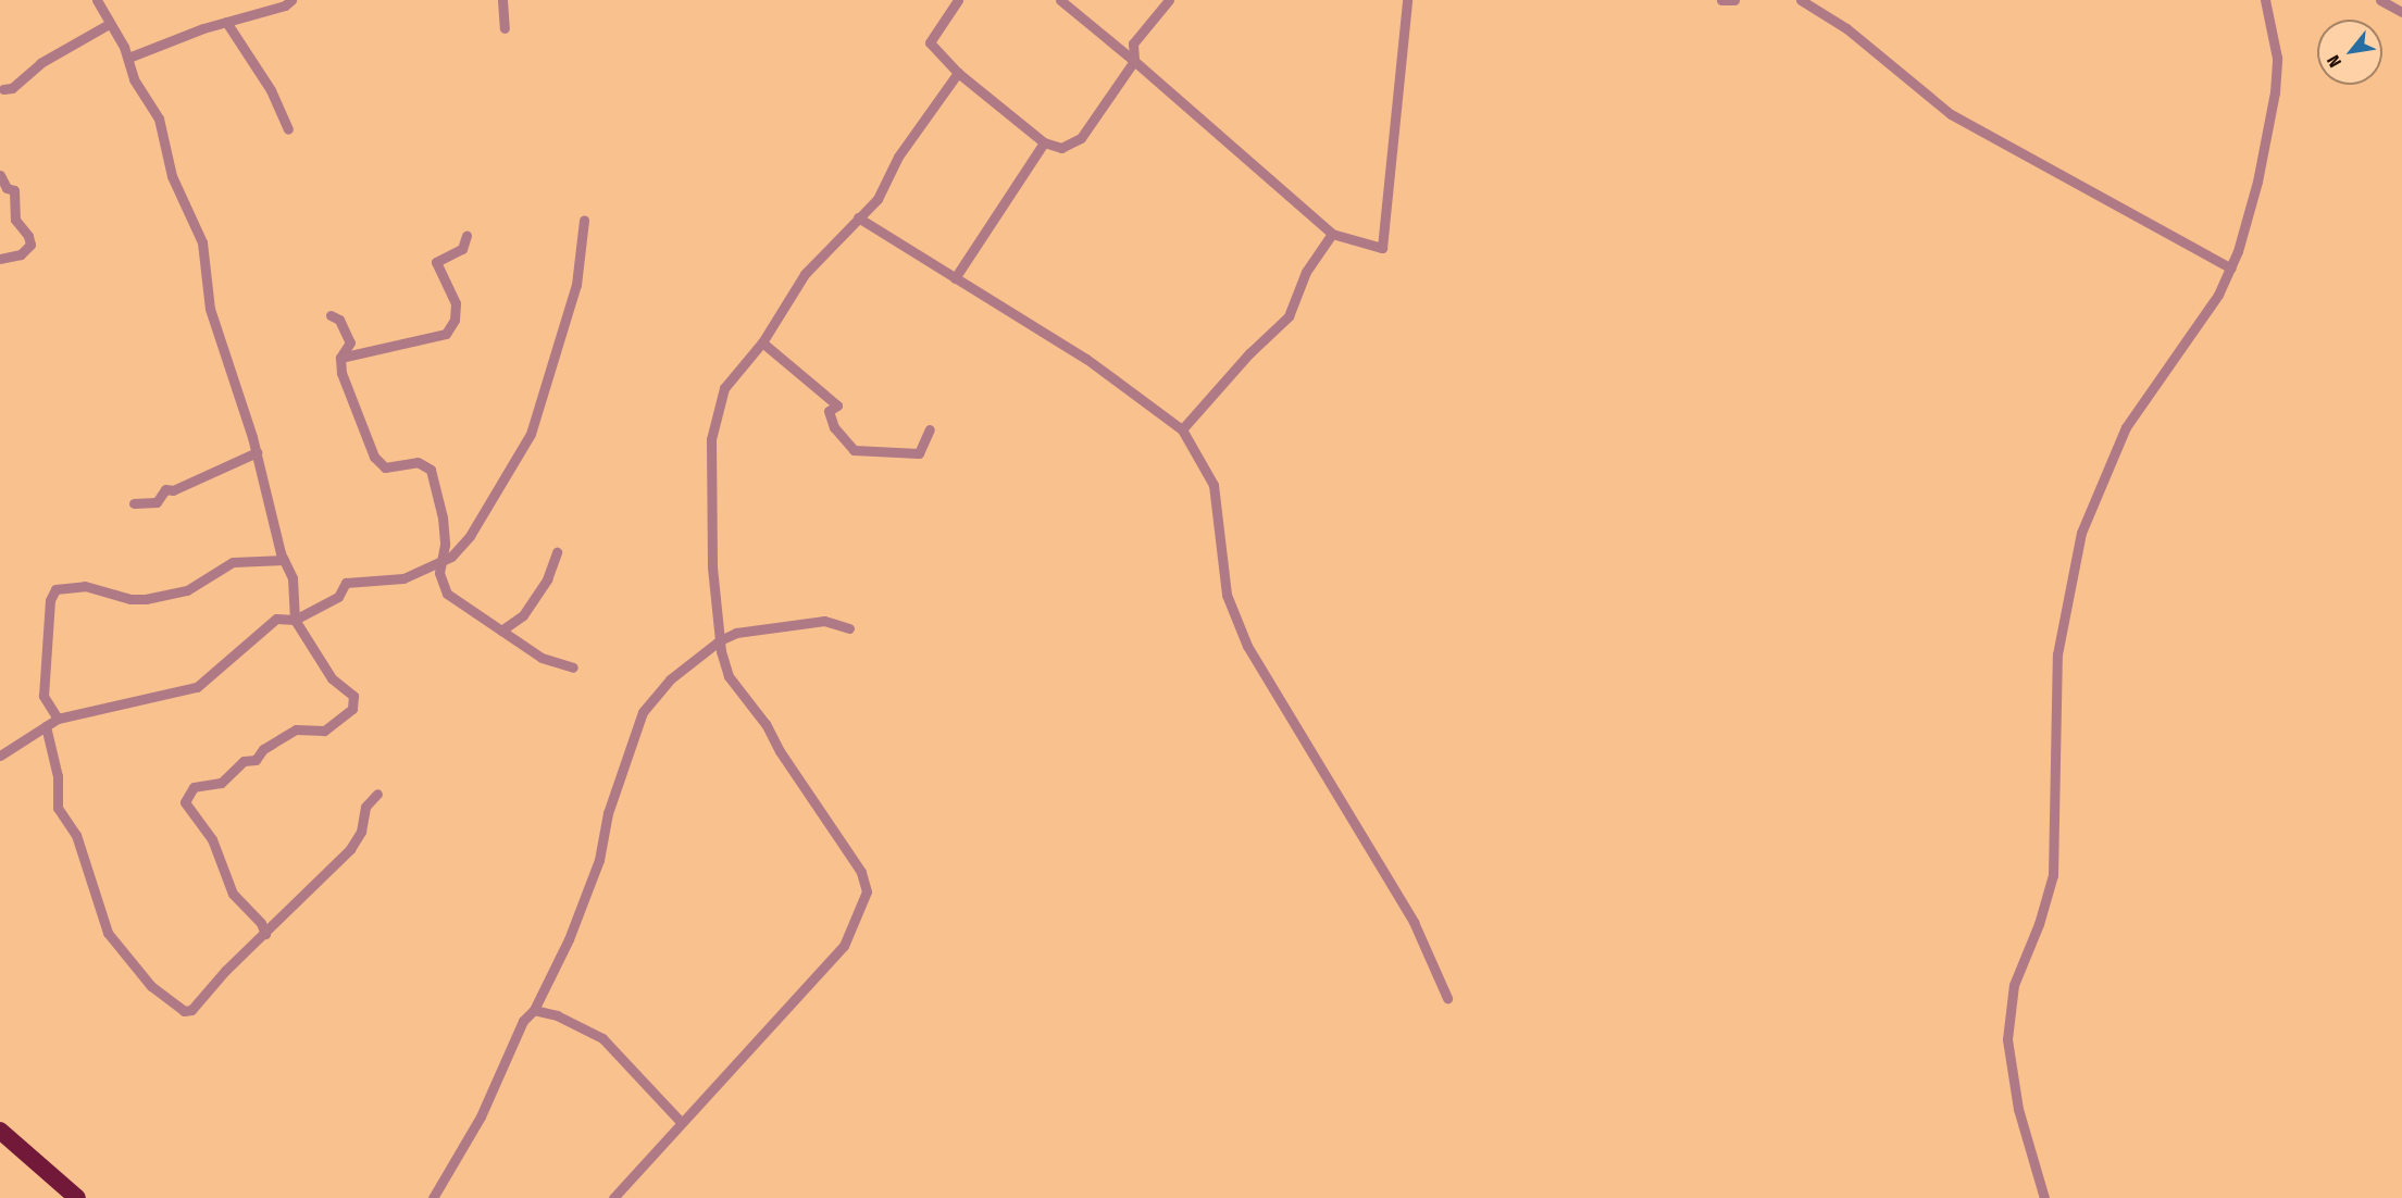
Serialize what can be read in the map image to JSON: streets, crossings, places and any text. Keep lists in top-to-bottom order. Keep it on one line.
{"north":"bottom left"}
